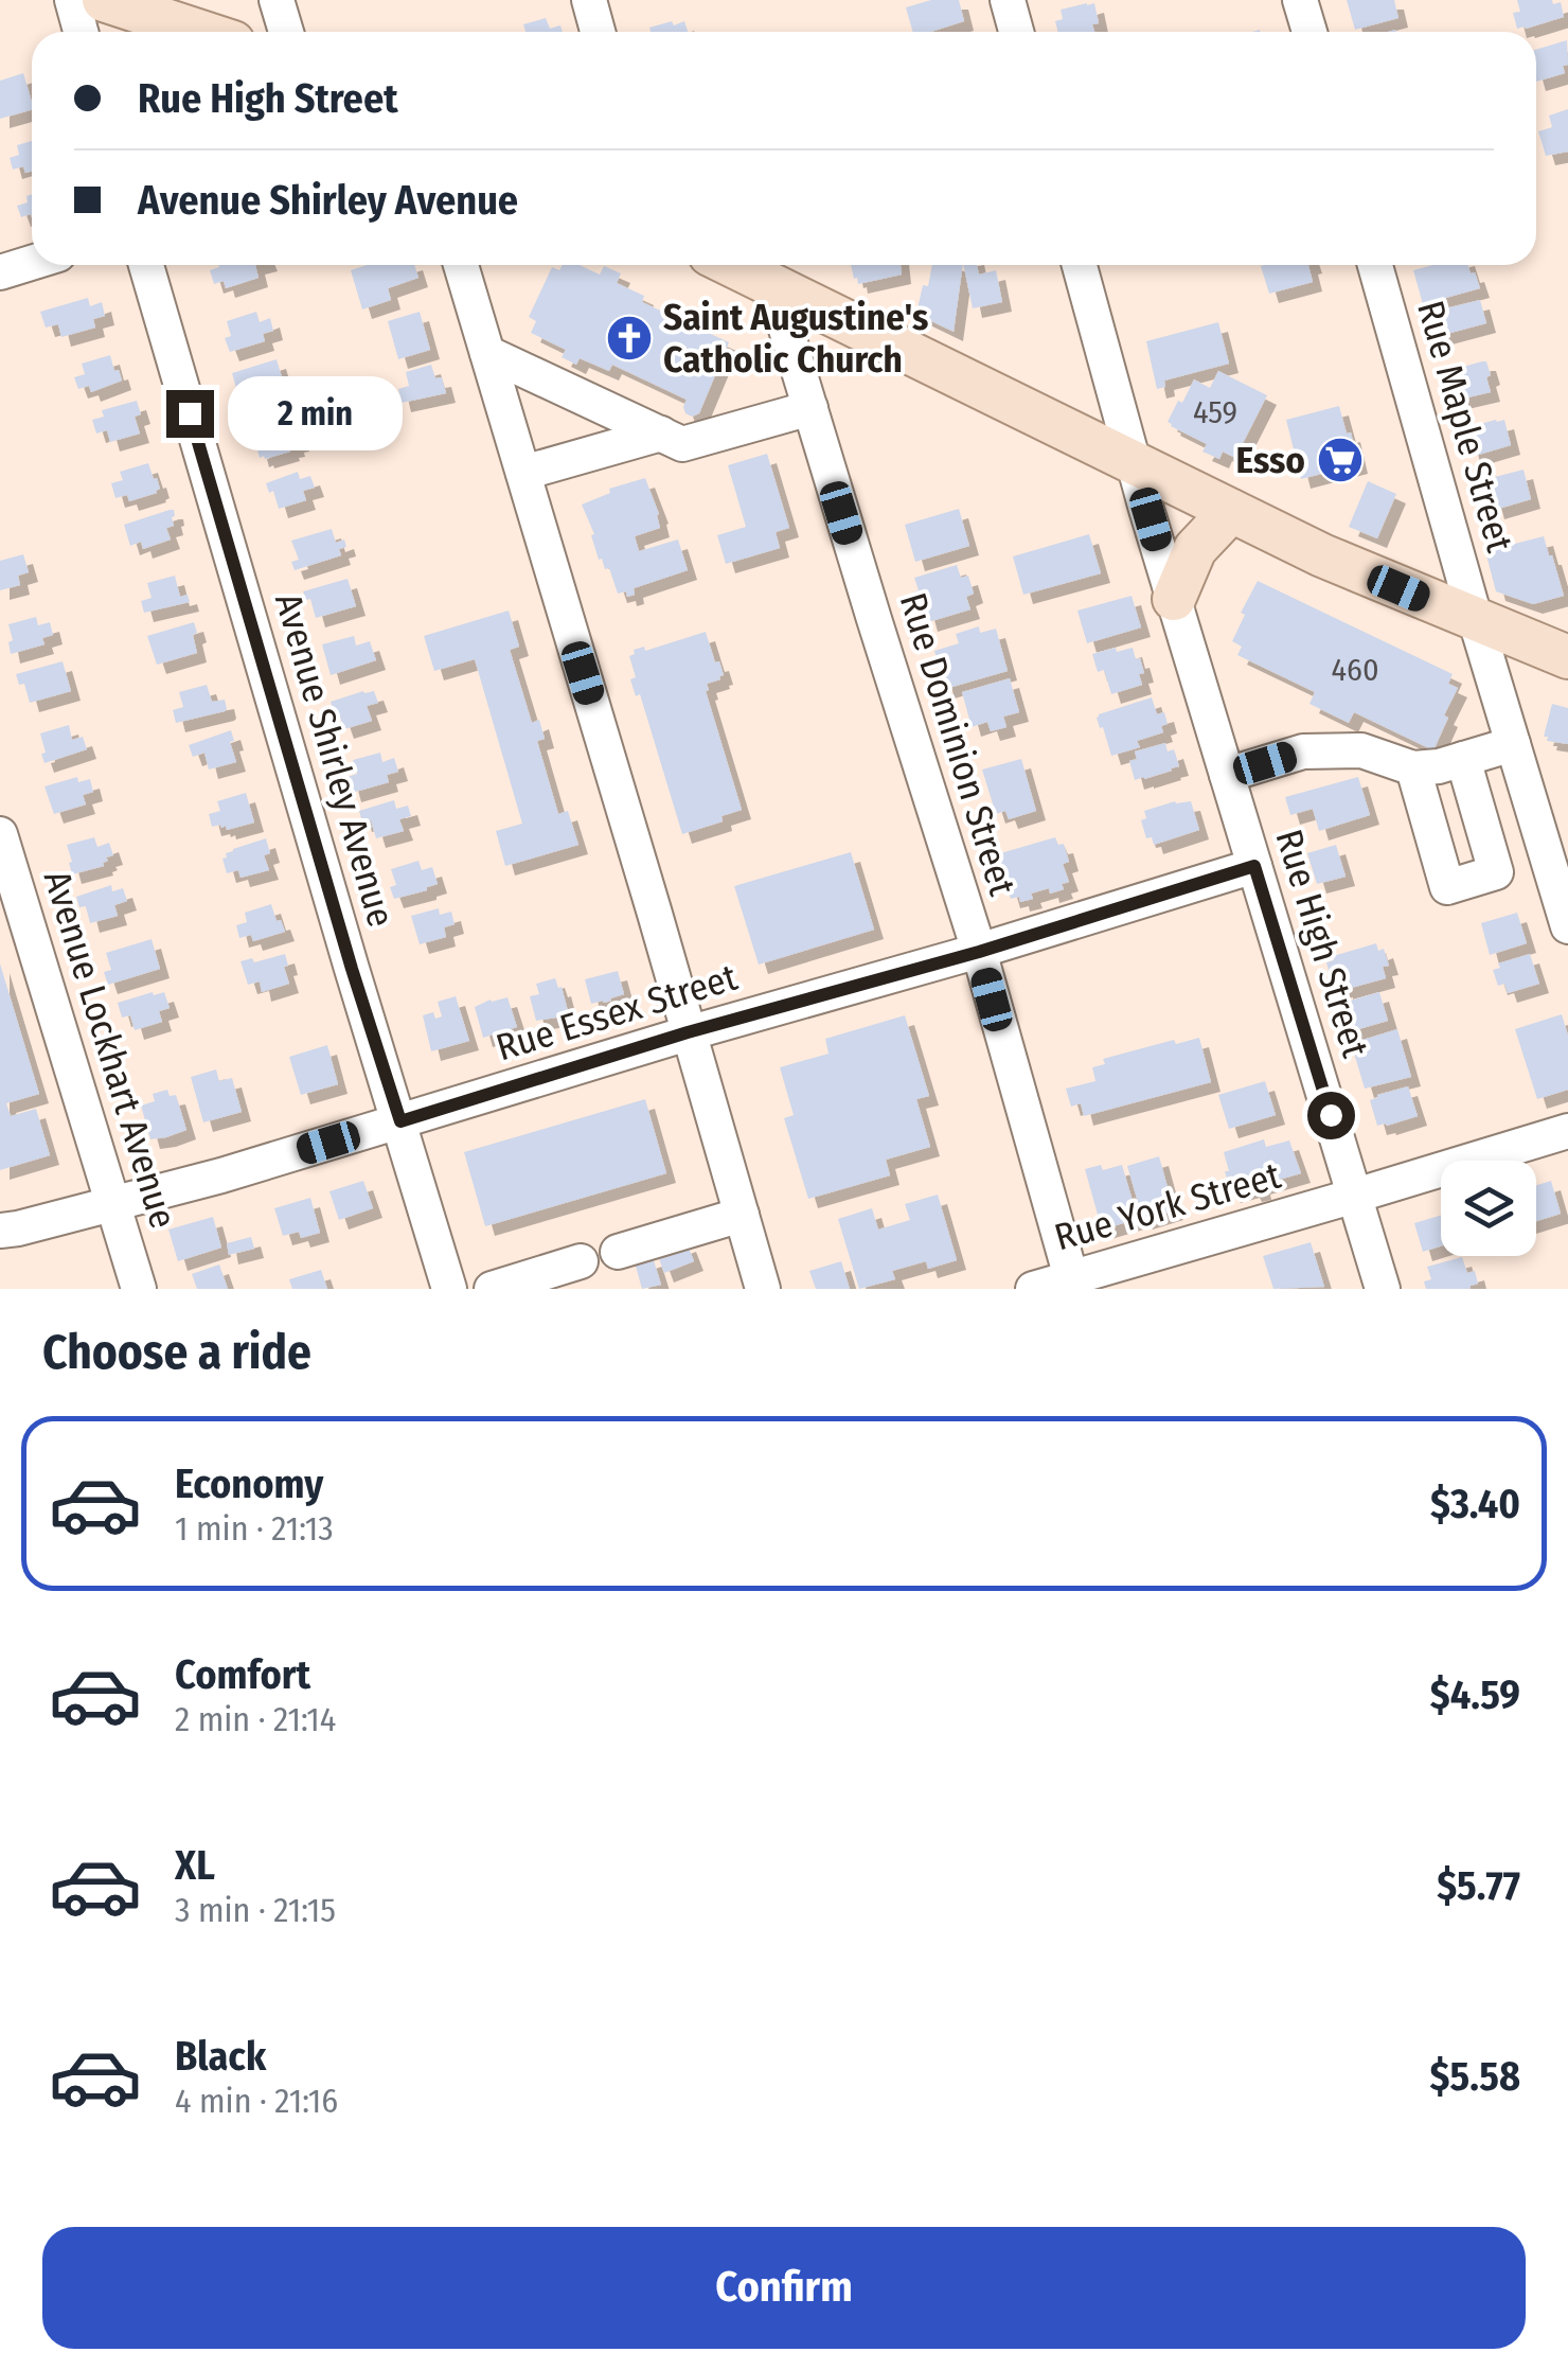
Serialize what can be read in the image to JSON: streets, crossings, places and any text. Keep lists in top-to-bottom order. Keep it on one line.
{"streets":{"street":["Rue Maple Street","Rue Dominion Street","Avenue Shirley Avenue","Rue High Street","Rue Essex Street","Avenue Lockhart Avenue","Rue York Street"]},"crossings":[["Rue Dominion Street","Rue Essex Street"],["Rue Dominion Street","Rue York Street"],["Avenue Shirley Avenue","Rue Essex Street"],["Rue High Street","Rue Essex Street"],["Rue High Street","Rue York Street"],["Rue Essex Street","Avenue Lockhart Avenue"]],"places":{"church":["Saint Augustine's Catholic Church"],"supermarket":["Esso"]},"house_numbers":["459","460"],"page":{"banner":["Rue High Street","Avenue Shirley Avenue"],"bubble":"2 min","heading":"Choose a ride","list":[{"name":"Economy","note":"1 min · 21:13","value":"$3.40"},{"name":"Comfort","note":"2 min · 21:14","value":"$4.59"},{"name":"XL","note":"3 min · 21:15","value":"$5.77"},{"name":"Black","note":"4 min · 21:16","value":"$5.58"}],"buttons":"Confirm"}}
